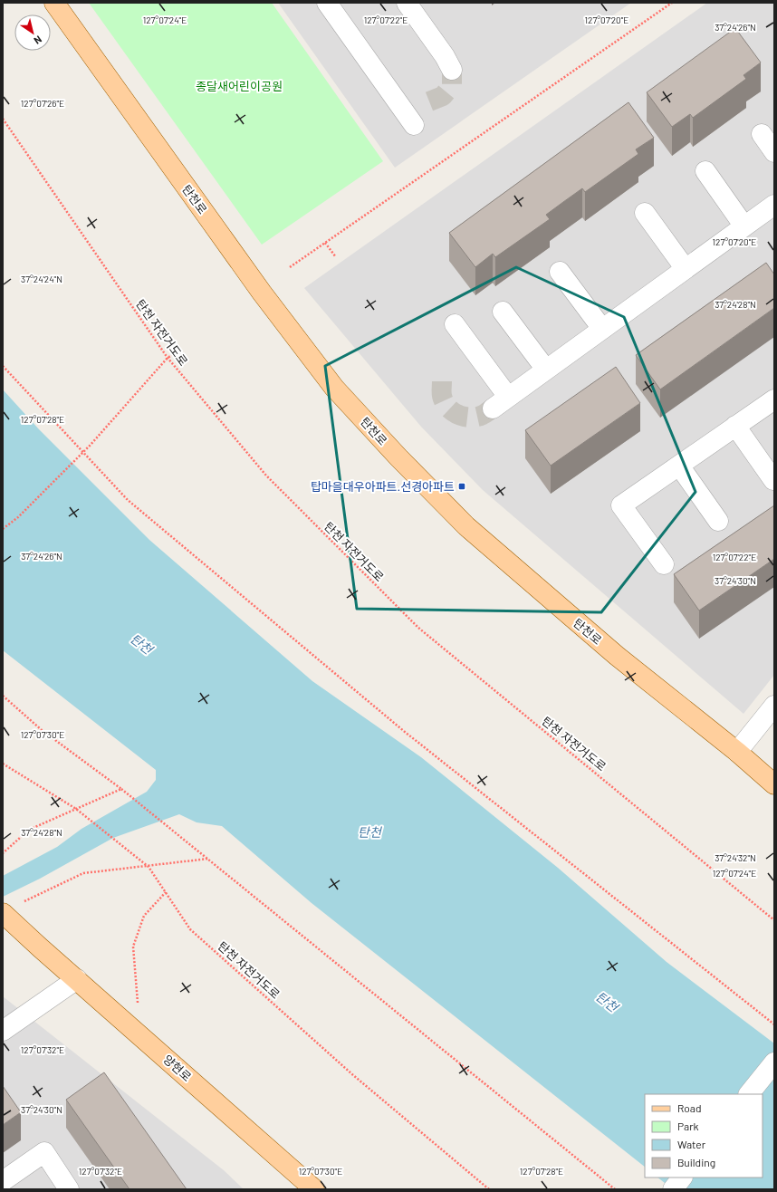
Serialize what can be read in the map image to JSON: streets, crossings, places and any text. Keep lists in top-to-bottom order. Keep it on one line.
{"streets":{"main road":["탄천로","양현로"],"path":["탄천 자전거도로"]},"water":["탄천"],"parks":["종달새어린이공원"],"places":{"transit":["탑마을대우아파트.선경아파트"]},"legend":["Road","Park","Water","Building"],"north":"bottom right","coordinates":["127°07'24\"E","127°07'22\"E","127°07'20\"E","37°24'26\"N","127°07'26\"E","37°24'24\"N","37°24'28\"N","127°07'28\"E","37°24'30\"N","127°07'30\"E","37°24'32\"N","127°07'32\"E"]}
